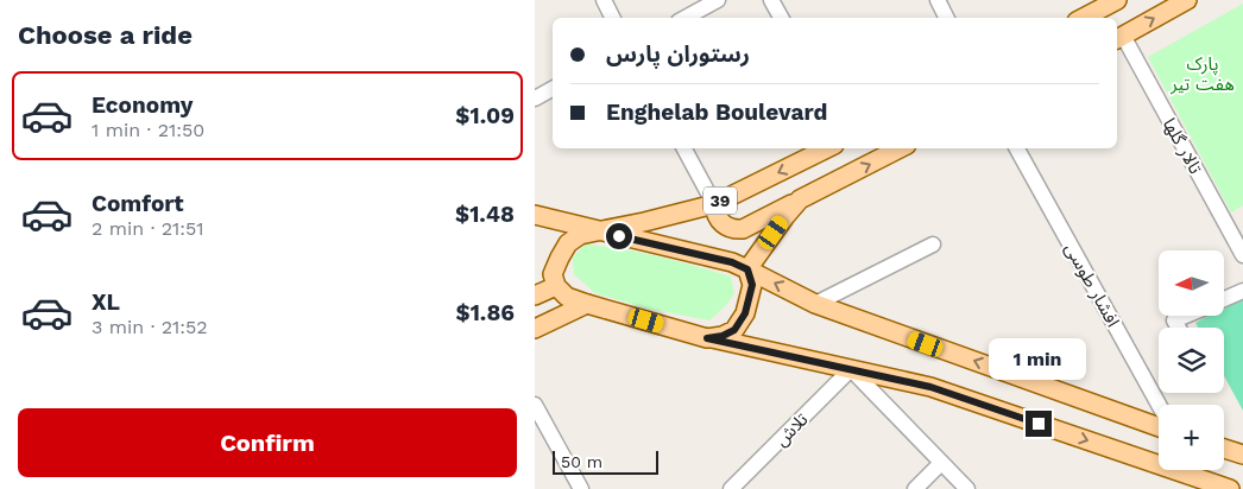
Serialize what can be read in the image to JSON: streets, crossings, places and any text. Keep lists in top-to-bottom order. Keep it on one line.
{"streets":{"main road":["39"],"street":["تالار گلها","افشار طوسی","تلاش"]},"parks":["پارک هفت تیر"],"scale_bar":"50 m","north":"left","page":{"heading":"Choose a ride","banner":["رستوران پارس","Enghelab Boulevard"],"list":[{"name":"Economy","note":"1 min · 21:50","value":"$1.09"},{"name":"Comfort","note":"2 min · 21:51","value":"$1.48"},{"name":"XL","note":"3 min · 21:52","value":"$1.86"}],"map_buttons":"+","bubble":"1 min","buttons":"Confirm","scale":"50 m"}}
